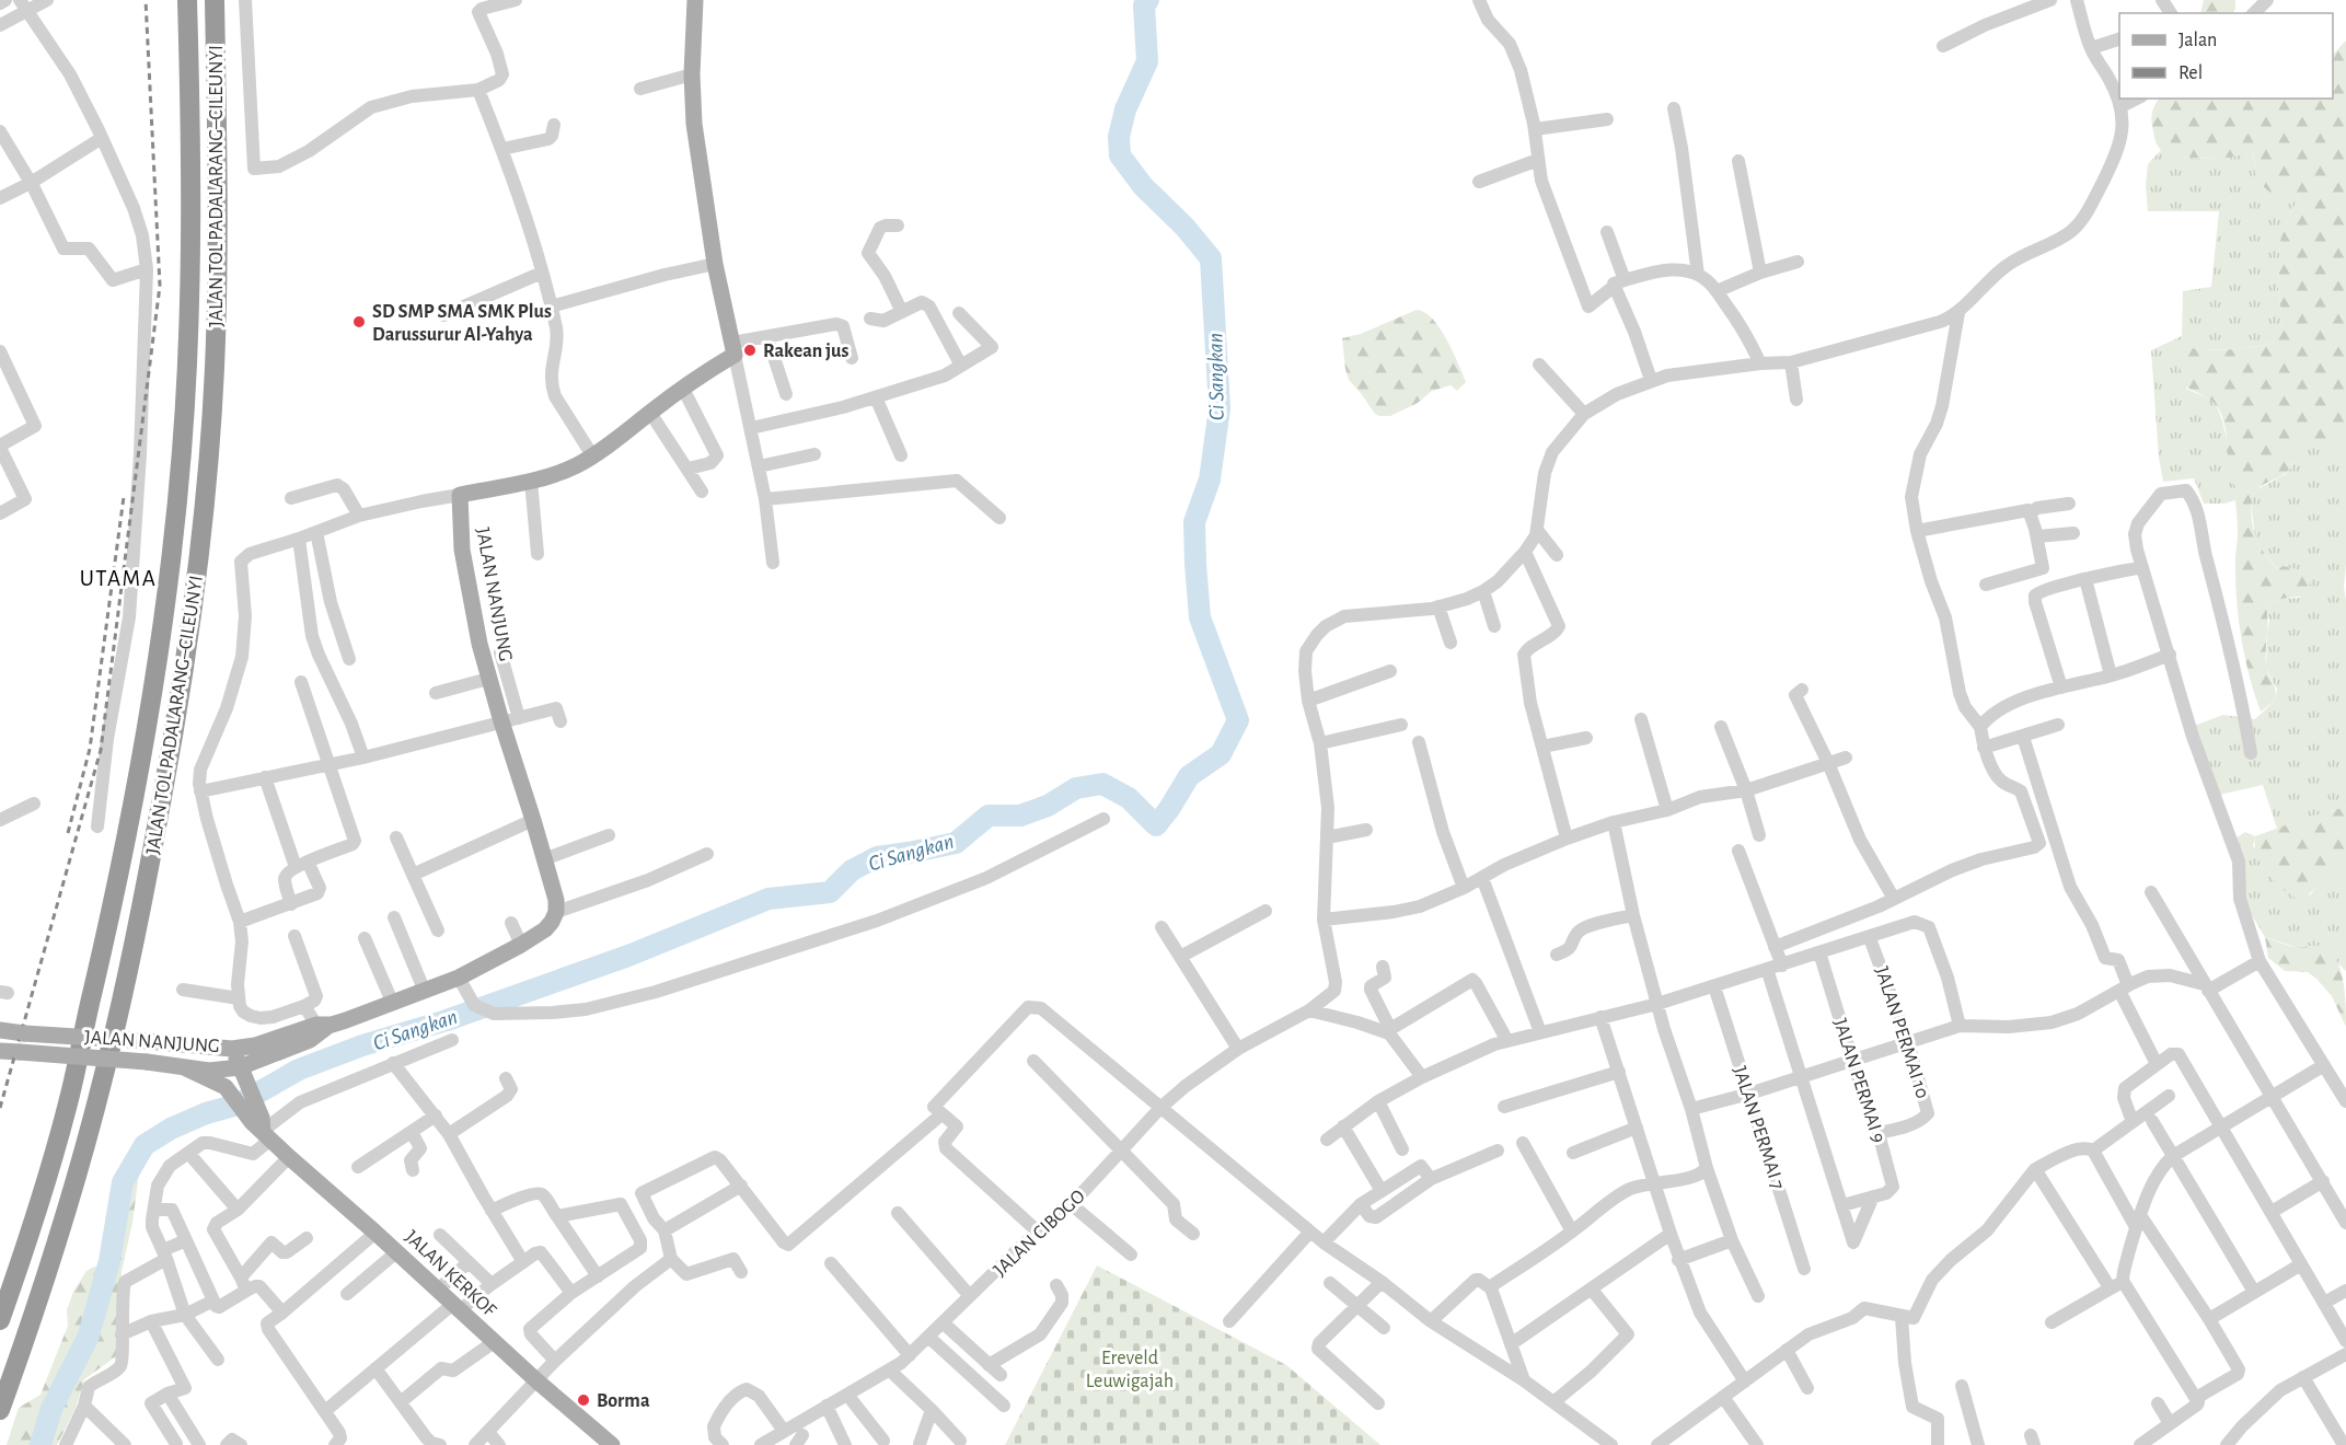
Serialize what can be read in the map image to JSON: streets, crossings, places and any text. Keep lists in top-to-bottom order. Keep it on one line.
{"streets":{"highway":["JALAN TOL PADALARANG–CILEUNYI"],"main road":["JALAN NANJUNG","JALAN KERKOF"],"street":["JALAN PERMAI 10","JALAN PERMAI 9","JALAN PERMAI 7","JALAN CIBOGO"]},"crossings":[["JALAN NANJUNG","JALAN KERKOF"],["JALAN PERMAI 10","JALAN PERMAI 9"]],"districts":["UTAMA"],"water":["Ci Sangkan"],"parks":["Ereveld Leuwigajah"],"places":["SD SMP SMA SMK Plus Darussurur Al-Yahya","Rakean jus","Borma"],"legend":["Jalan","Rel"]}
